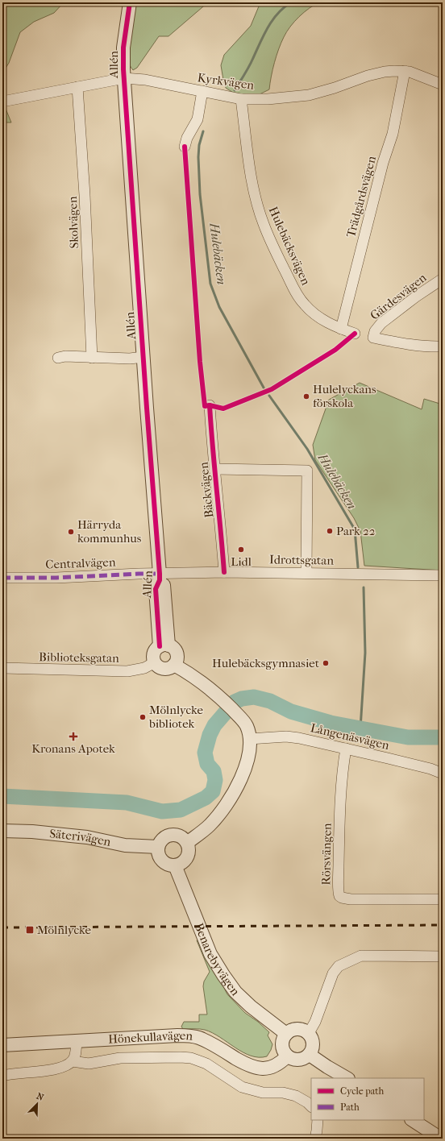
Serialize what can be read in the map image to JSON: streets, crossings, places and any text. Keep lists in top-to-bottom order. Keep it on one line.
{"streets":{"street":["Allén","Kyrkvägen","Trädgårdsvägen","Skolvägen","Hulebäcksvägen","Gärdesvägen","Bäckvägen","Idrottsgatan","Centralvägen","Biblioteksgatan","Långenäsvägen","Säterivägen","Rörsvängen","Benarebyvägen","Hönekullavägen"]},"crossings":[["Allén","Kyrkvägen"],["Allén","Idrottsgatan"],["Allén","Centralvägen"],["Allén","Biblioteksgatan"],["Kyrkvägen","Trädgårdsvägen"],["Kyrkvägen","Skolvägen"],["Kyrkvägen","Hulebäcksvägen"],["Trädgårdsvägen","Hulebäcksvägen"],["Bäckvägen","Idrottsgatan"],["Idrottsgatan","Centralvägen"],["Långenäsvägen","Rörsvängen"],["Säterivägen","Benarebyvägen"],["Benarebyvägen","Hönekullavägen"]],"water":["Hulebäcken"],"places":{"other":["Hulelyckans förskola","Park 22","Härryda kommunhus","Lidl","Hulebäcksgymnasiet","Mölnlycke bibliotek"],"health":["Kronans Apotek"],"transit":["Mölnlycke"]},"legend":["Cycle path","Path"],"north":"top right"}
